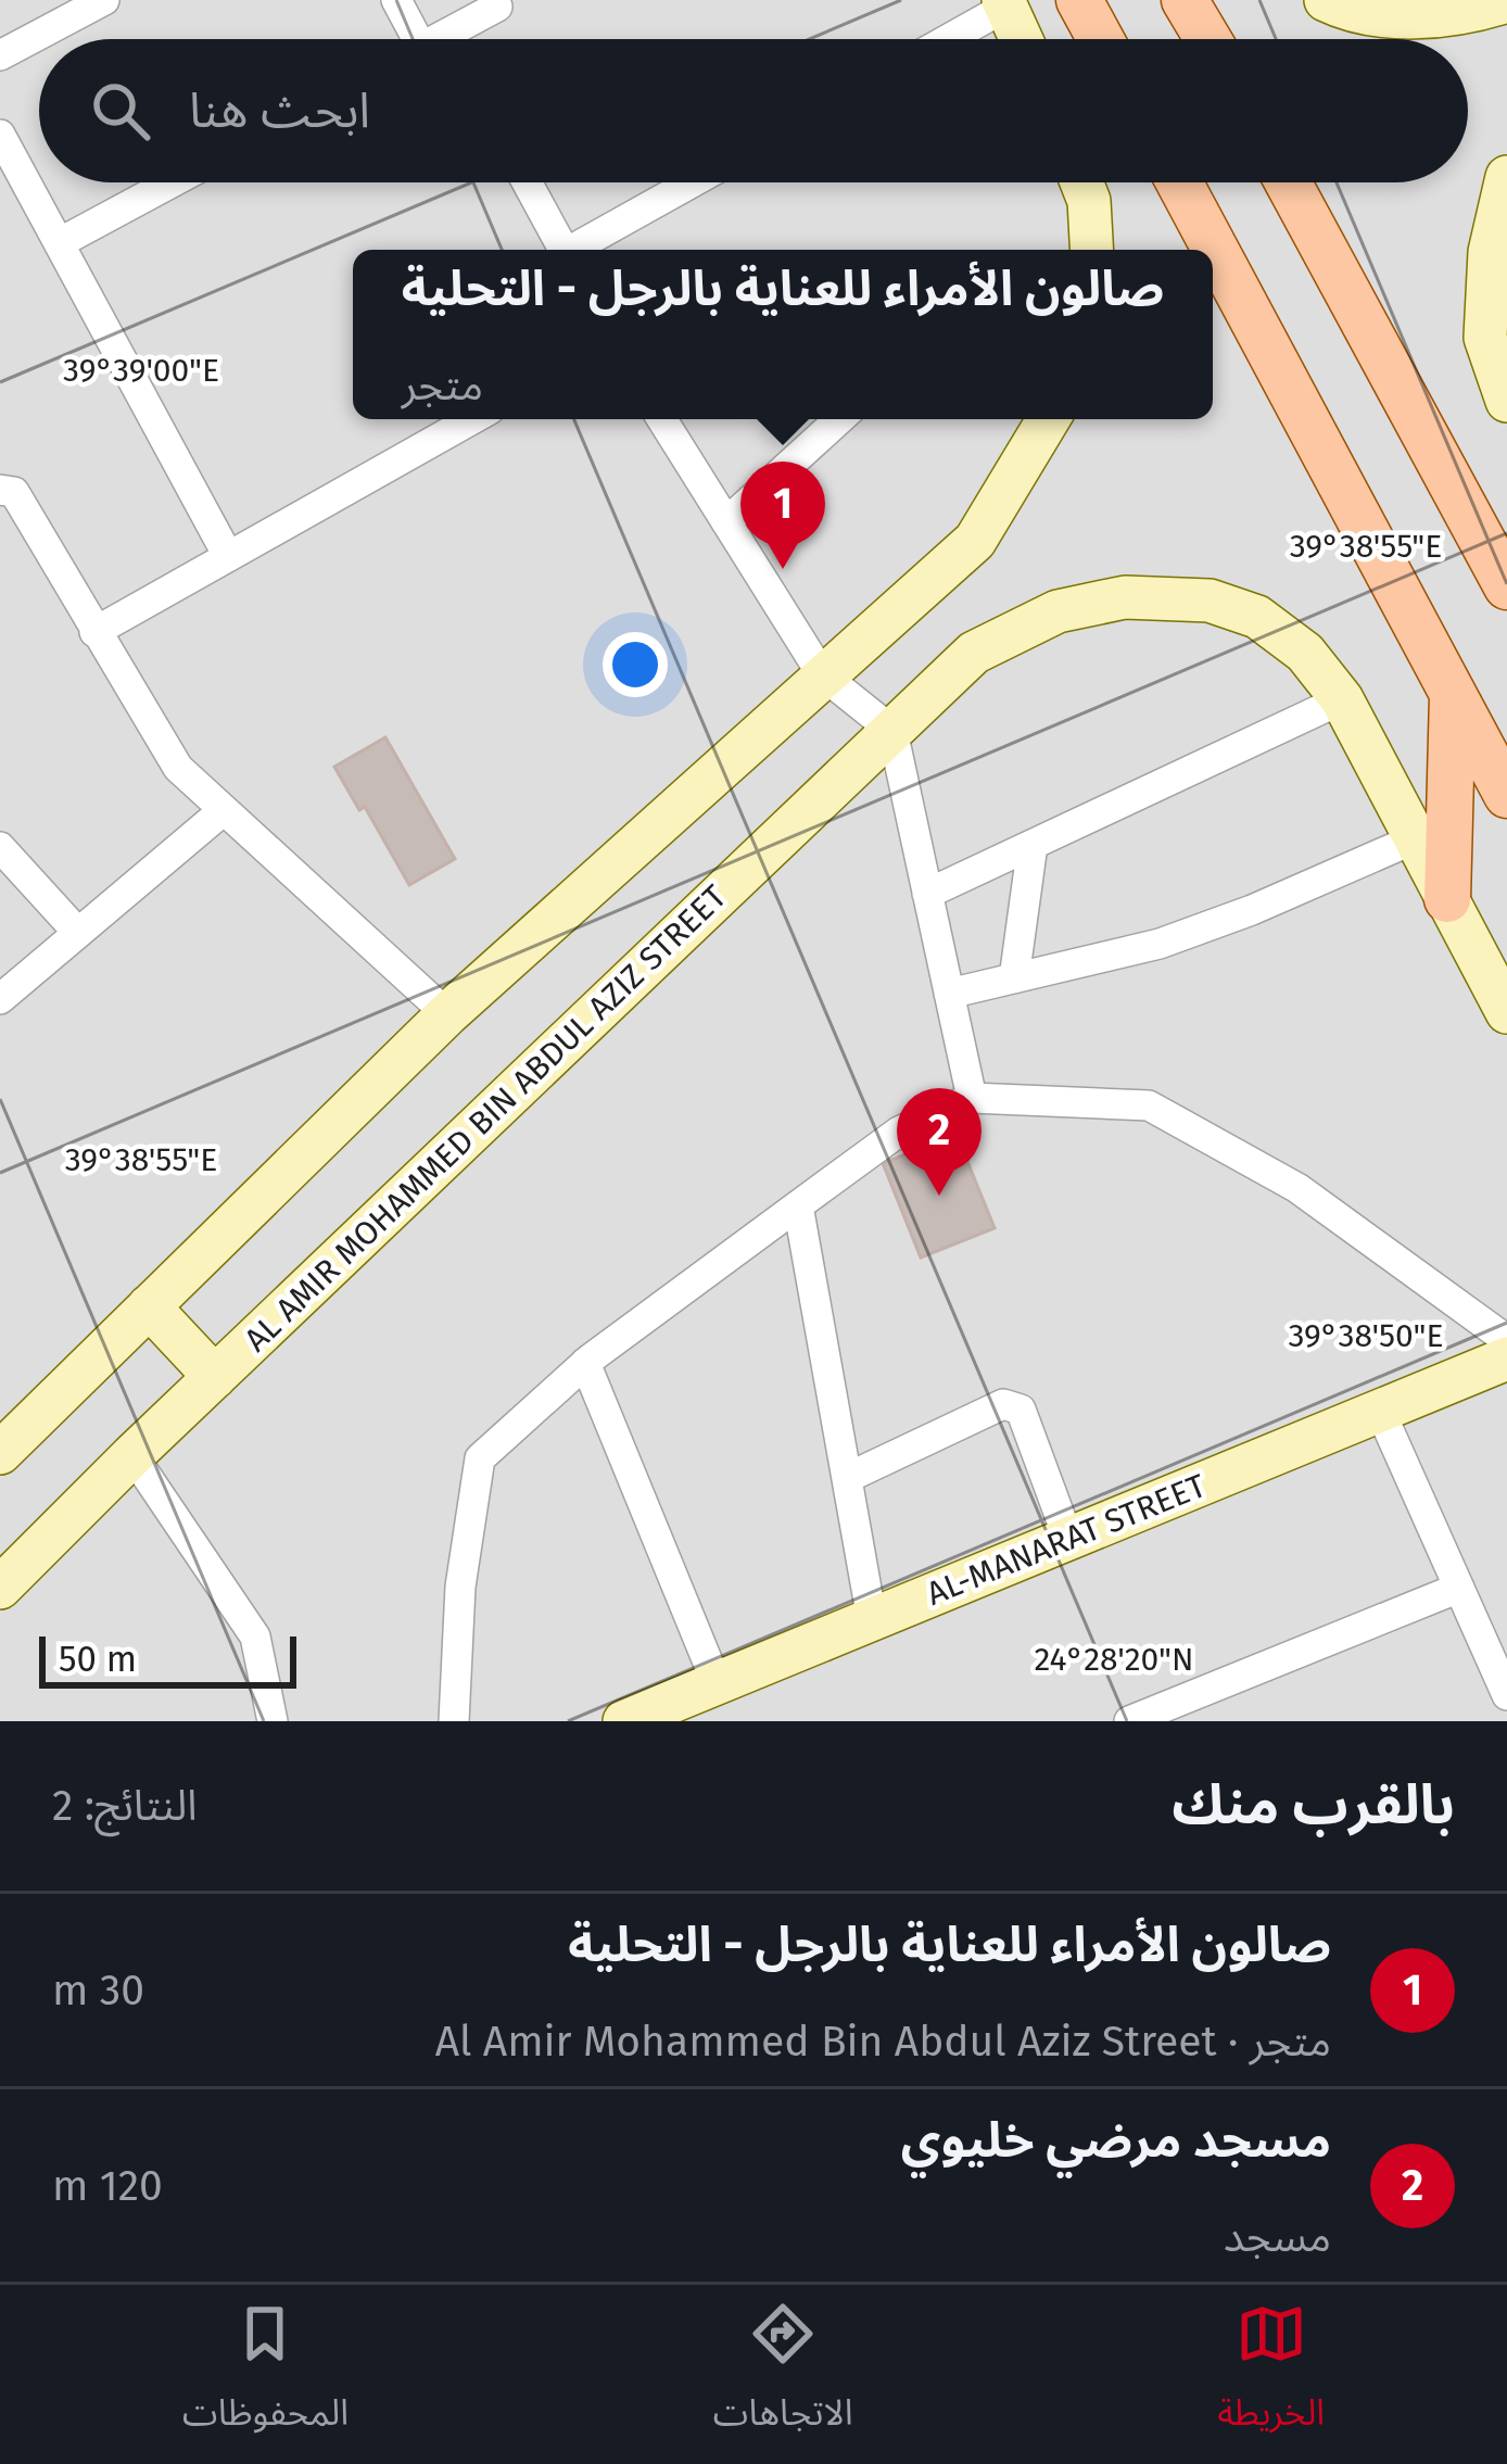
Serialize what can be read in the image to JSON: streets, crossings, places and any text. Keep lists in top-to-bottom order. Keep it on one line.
{"streets":{"main road":["AL AMIR MOHAMMED BIN ABDUL AZIZ STREET","AL-MANARAT STREET"]},"scale_bar":"50 m","page":{"search":"ابحث هنا","popup":["صالون الأمراء للعناية بالرجل - التحلية","متجر"],"pins":["1","2"],"scale":"50 m","heading":["بالقرب منك","النتائج: 2"],"list":[{"mark":"1","name":"صالون الأمراء للعناية بالرجل - التحلية","note":"متجر · Al Amir Mohammed Bin Abdul Aziz Street","value":"30 m"},{"mark":"2","name":"مسجد مرضي خليوي","note":"مسجد","value":"120 m"}],"nav":["الخريطة","الاتجاهات","المحفوظات"]},"coordinates":["39°39'00\"E","39°38'55\"E","39°38'50\"E","24°28'20\"N"]}
